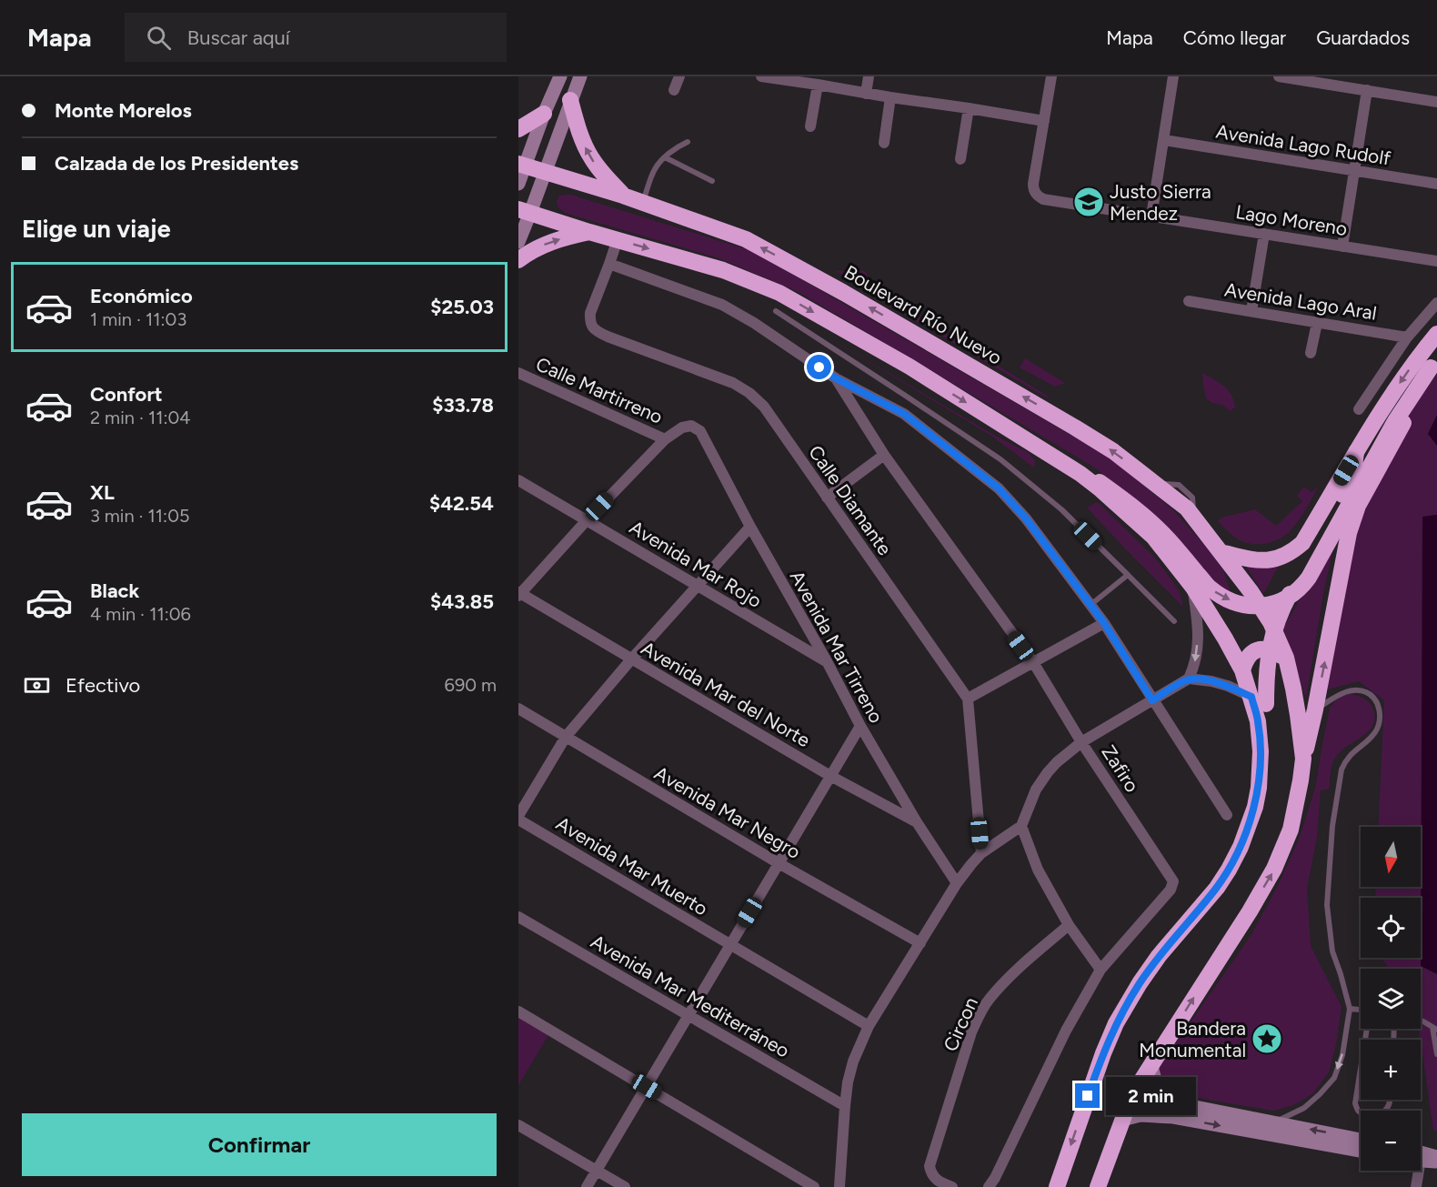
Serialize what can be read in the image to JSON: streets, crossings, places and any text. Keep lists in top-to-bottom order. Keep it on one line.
{"streets":{"highway":["Boulevard Río Nuevo"],"street":["Avenida Lago Rudolf","Lago Moreno","Avenida Lago Aral","Calle Martirreno","Calle Diamante","Avenida Mar Rojo","Avenida Mar Tirreno","Avenida Mar del Norte","Zafiro","Avenida Mar Negro","Avenida Mar Muerto","Avenida Mar Mediterráneo","Circon"]},"crossings":[["Calle Martirreno","Avenida Mar Tirreno"],["Avenida Mar Rojo","Avenida Mar Tirreno"],["Avenida Mar Tirreno","Avenida Mar del Norte"]],"places":{"school or university":["Justo Sierra Mendez"],"place":["Bandera Monumental"]},"north":"bottom","page":{"header":"Mapa","search":"Buscar aquí","nav":["Mapa","Cómo llegar","Guardados"],"banner":["Monte Morelos","Calzada de los Presidentes"],"heading":"Elige un viaje","list":[{"name":"Económico","note":"1 min · 11:03","value":"$25.03"},{"name":"Confort","note":"2 min · 11:04","value":"$33.78"},{"name":"XL","note":"3 min · 11:05","value":"$42.54"},{"name":"Black","note":"4 min · 11:06","value":"$43.85"}],"pay":["Efectivo","690 m"],"map_buttons":["+","−"],"bubble":"2 min","buttons":"Confirmar"}}
